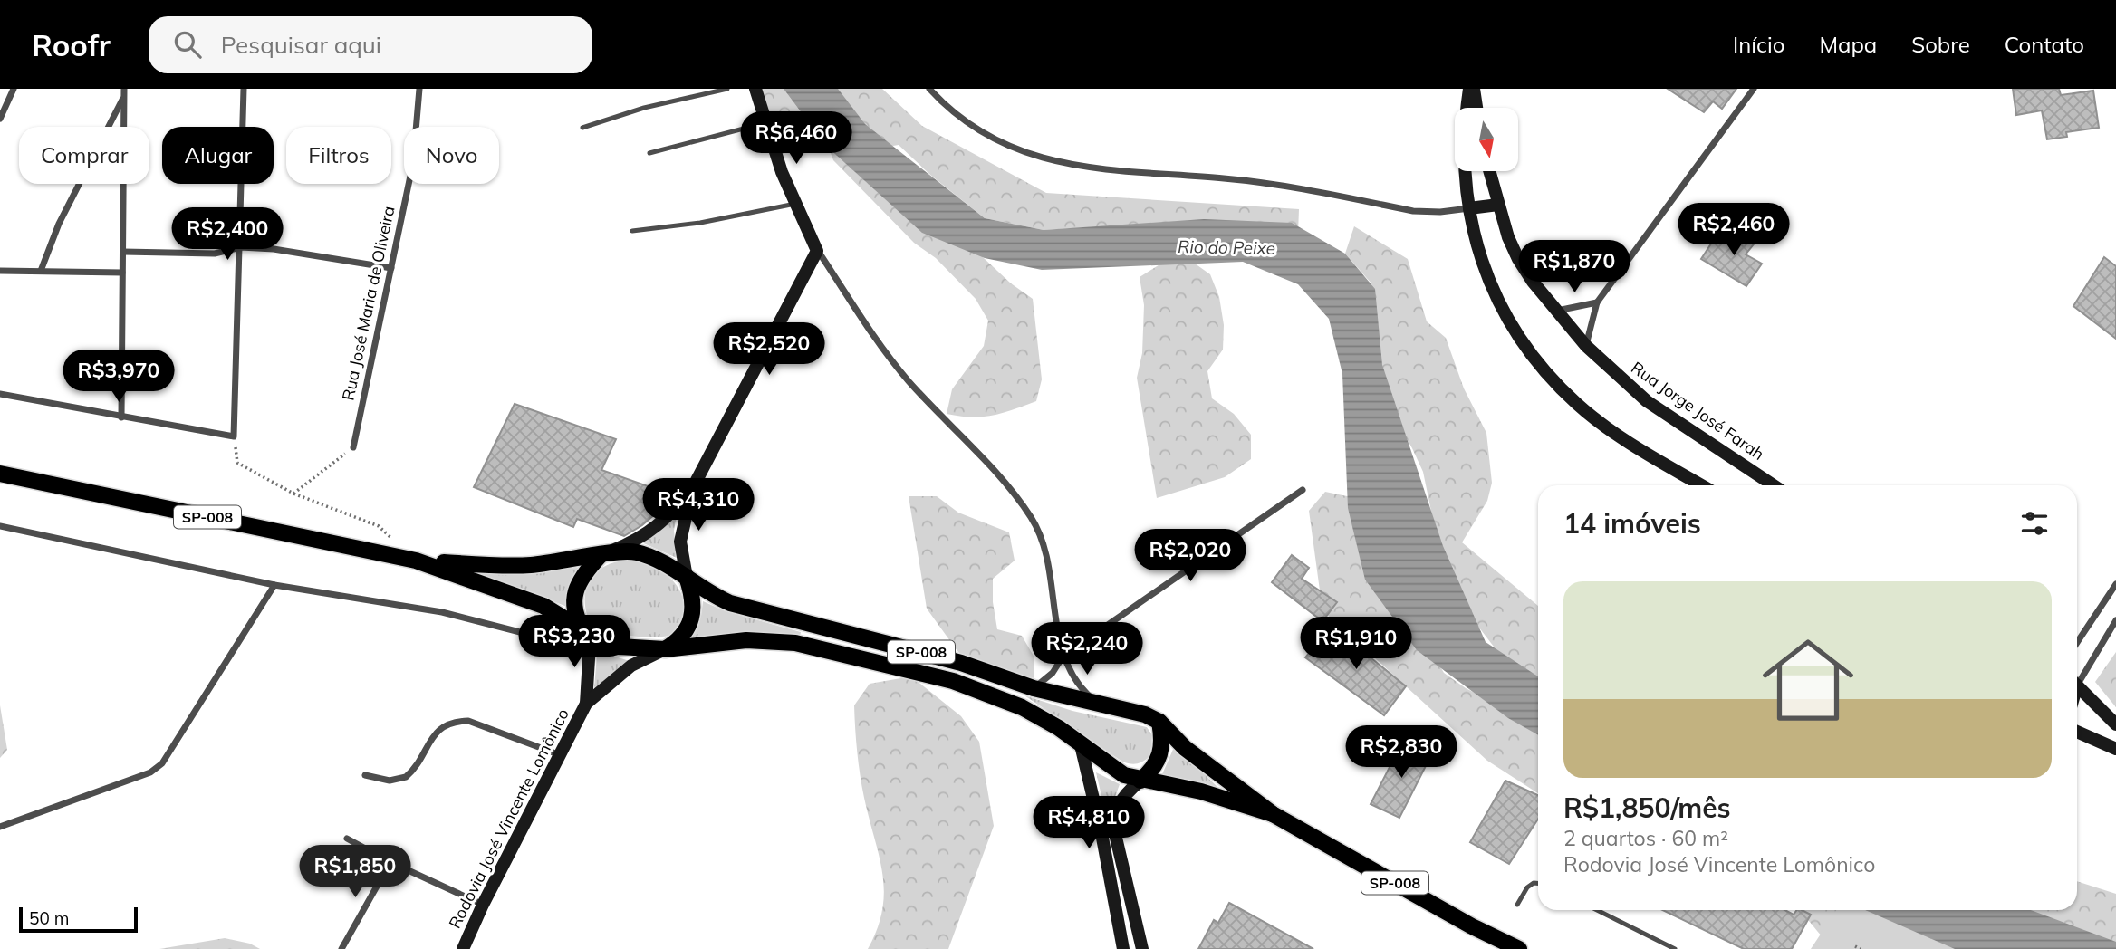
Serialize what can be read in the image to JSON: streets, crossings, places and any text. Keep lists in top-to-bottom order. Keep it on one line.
{"streets":{"main road":["SP-008"],"street":["Rua José Maria de Oliveira","Rua Jorge José Farah","Rodovia José Vincente Lomônico"]},"crossings":[["SP-008","Rodovia José Vincente Lomônico"]],"water":["Rio do Peixe"],"scale_bar":"50 m","north":"bottom","page":{"header":"Roofr","search":"Pesquisar aqui","nav":["Início","Mapa","Sobre","Contato"],"price":["R$6,460","R$2,460","R$2,400","R$1,870","R$2,520","R$3,970","R$4,310","R$2,020","R$3,230","R$1,910","R$2,240","R$2,830","R$4,810","R$1,850"],"chip":["Comprar","Alugar","Filtros","Novo"],"heading":"14 imóveis","list":[{"name":"R$1,850/mês","note":"2 quartos · 60 m² · Rodovia José Vincente Lomônico"}],"scale":"50 m"}}
